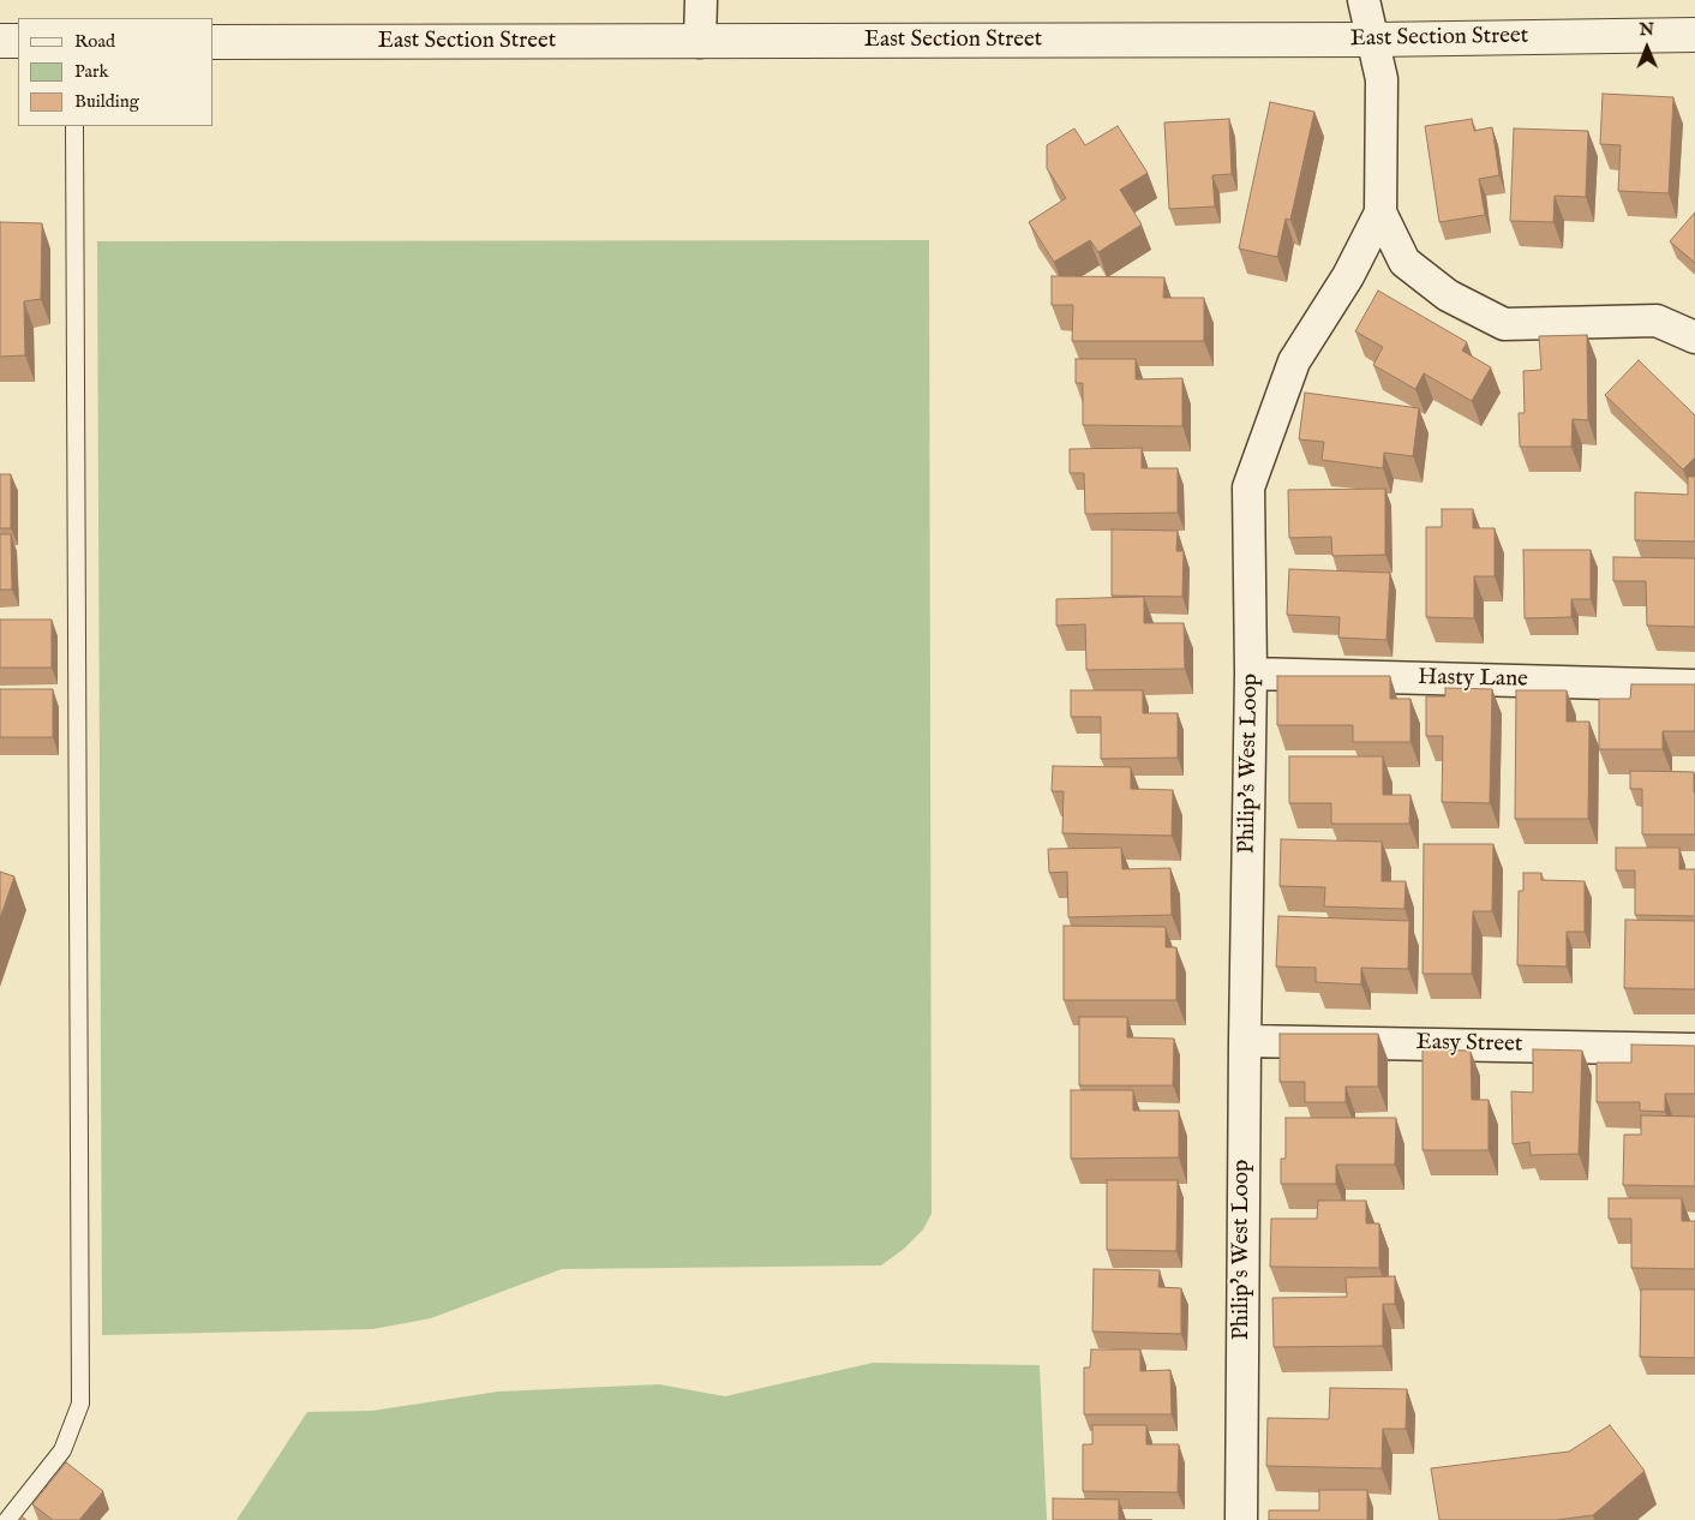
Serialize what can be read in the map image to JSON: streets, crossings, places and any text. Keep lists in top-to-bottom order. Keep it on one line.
{"streets":{"street":["East Section Street","Hasty Lane","Philip's West Loop","Easy Street"]},"crossings":[["East Section Street","Philip's West Loop"],["Hasty Lane","Philip's West Loop"],["Philip's West Loop","Easy Street"]],"legend":["Road","Park","Building"],"north":"top"}
